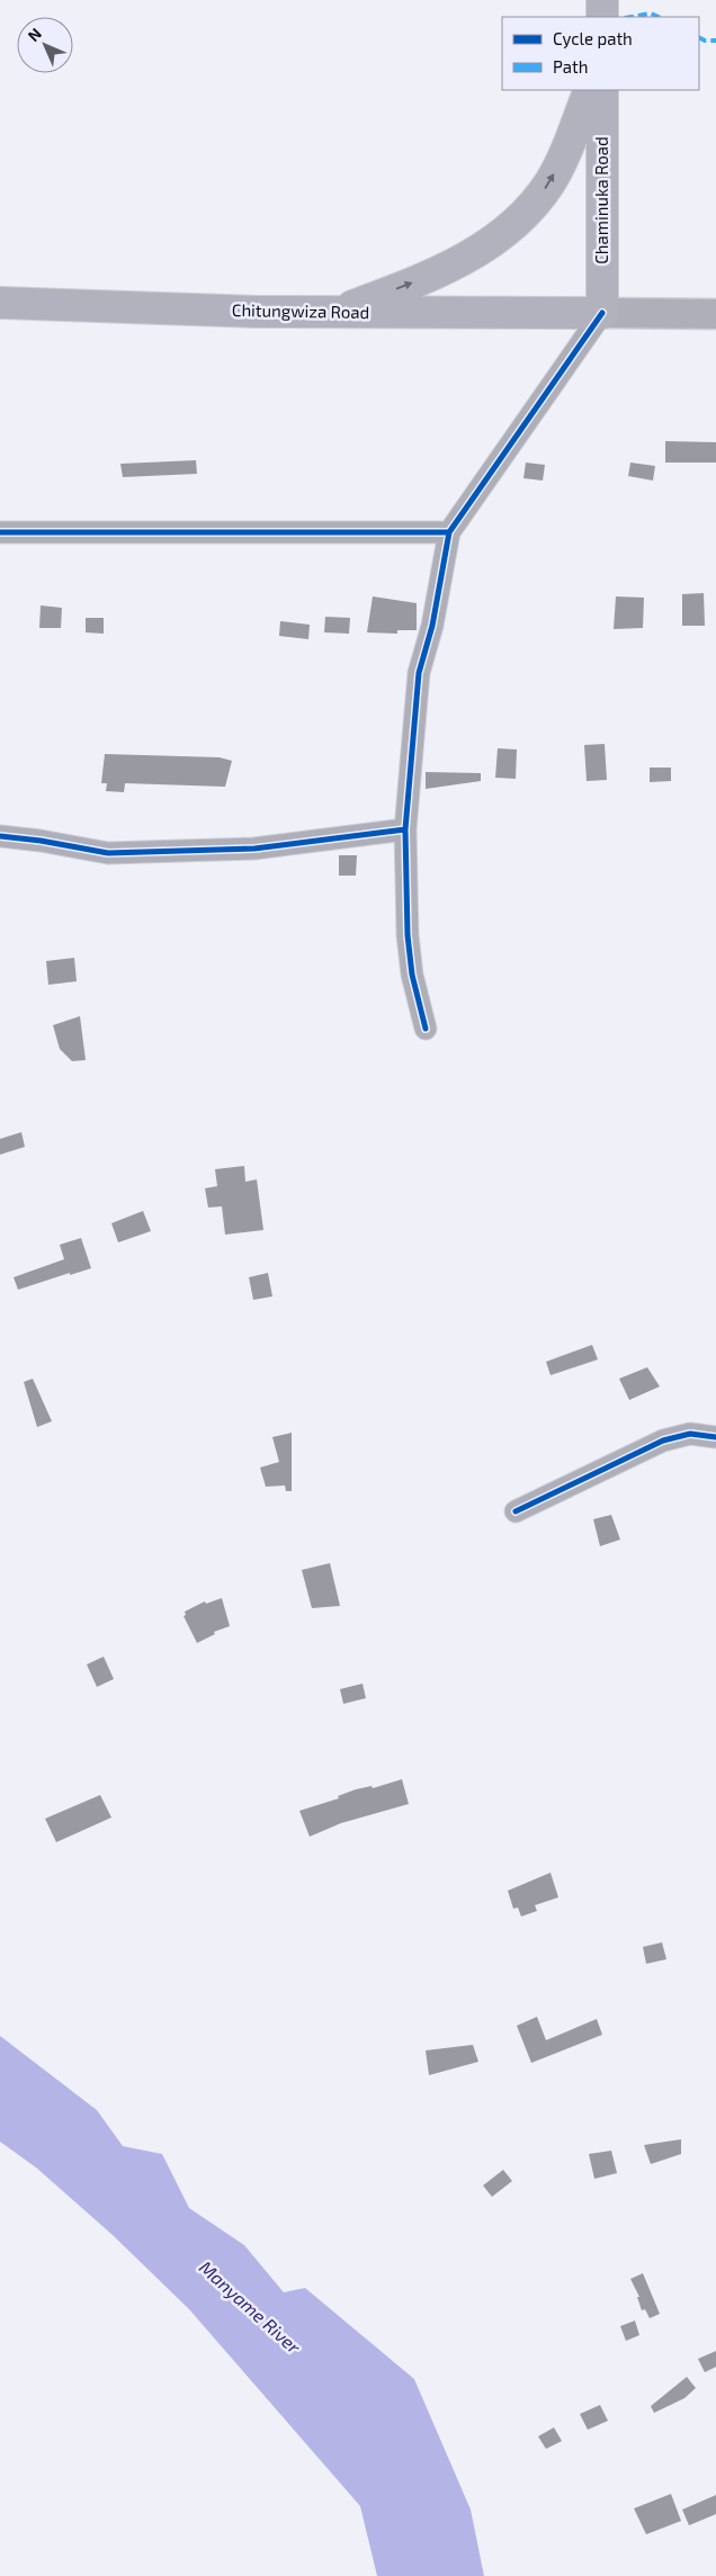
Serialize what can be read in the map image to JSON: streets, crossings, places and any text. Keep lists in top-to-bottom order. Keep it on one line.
{"streets":{"main road":["Chaminuka Road","Chitungwiza Road"]},"crossings":[["Chaminuka Road","Chitungwiza Road"]],"water":["Manyame River"],"legend":["Cycle path","Path"],"north":"top left"}
